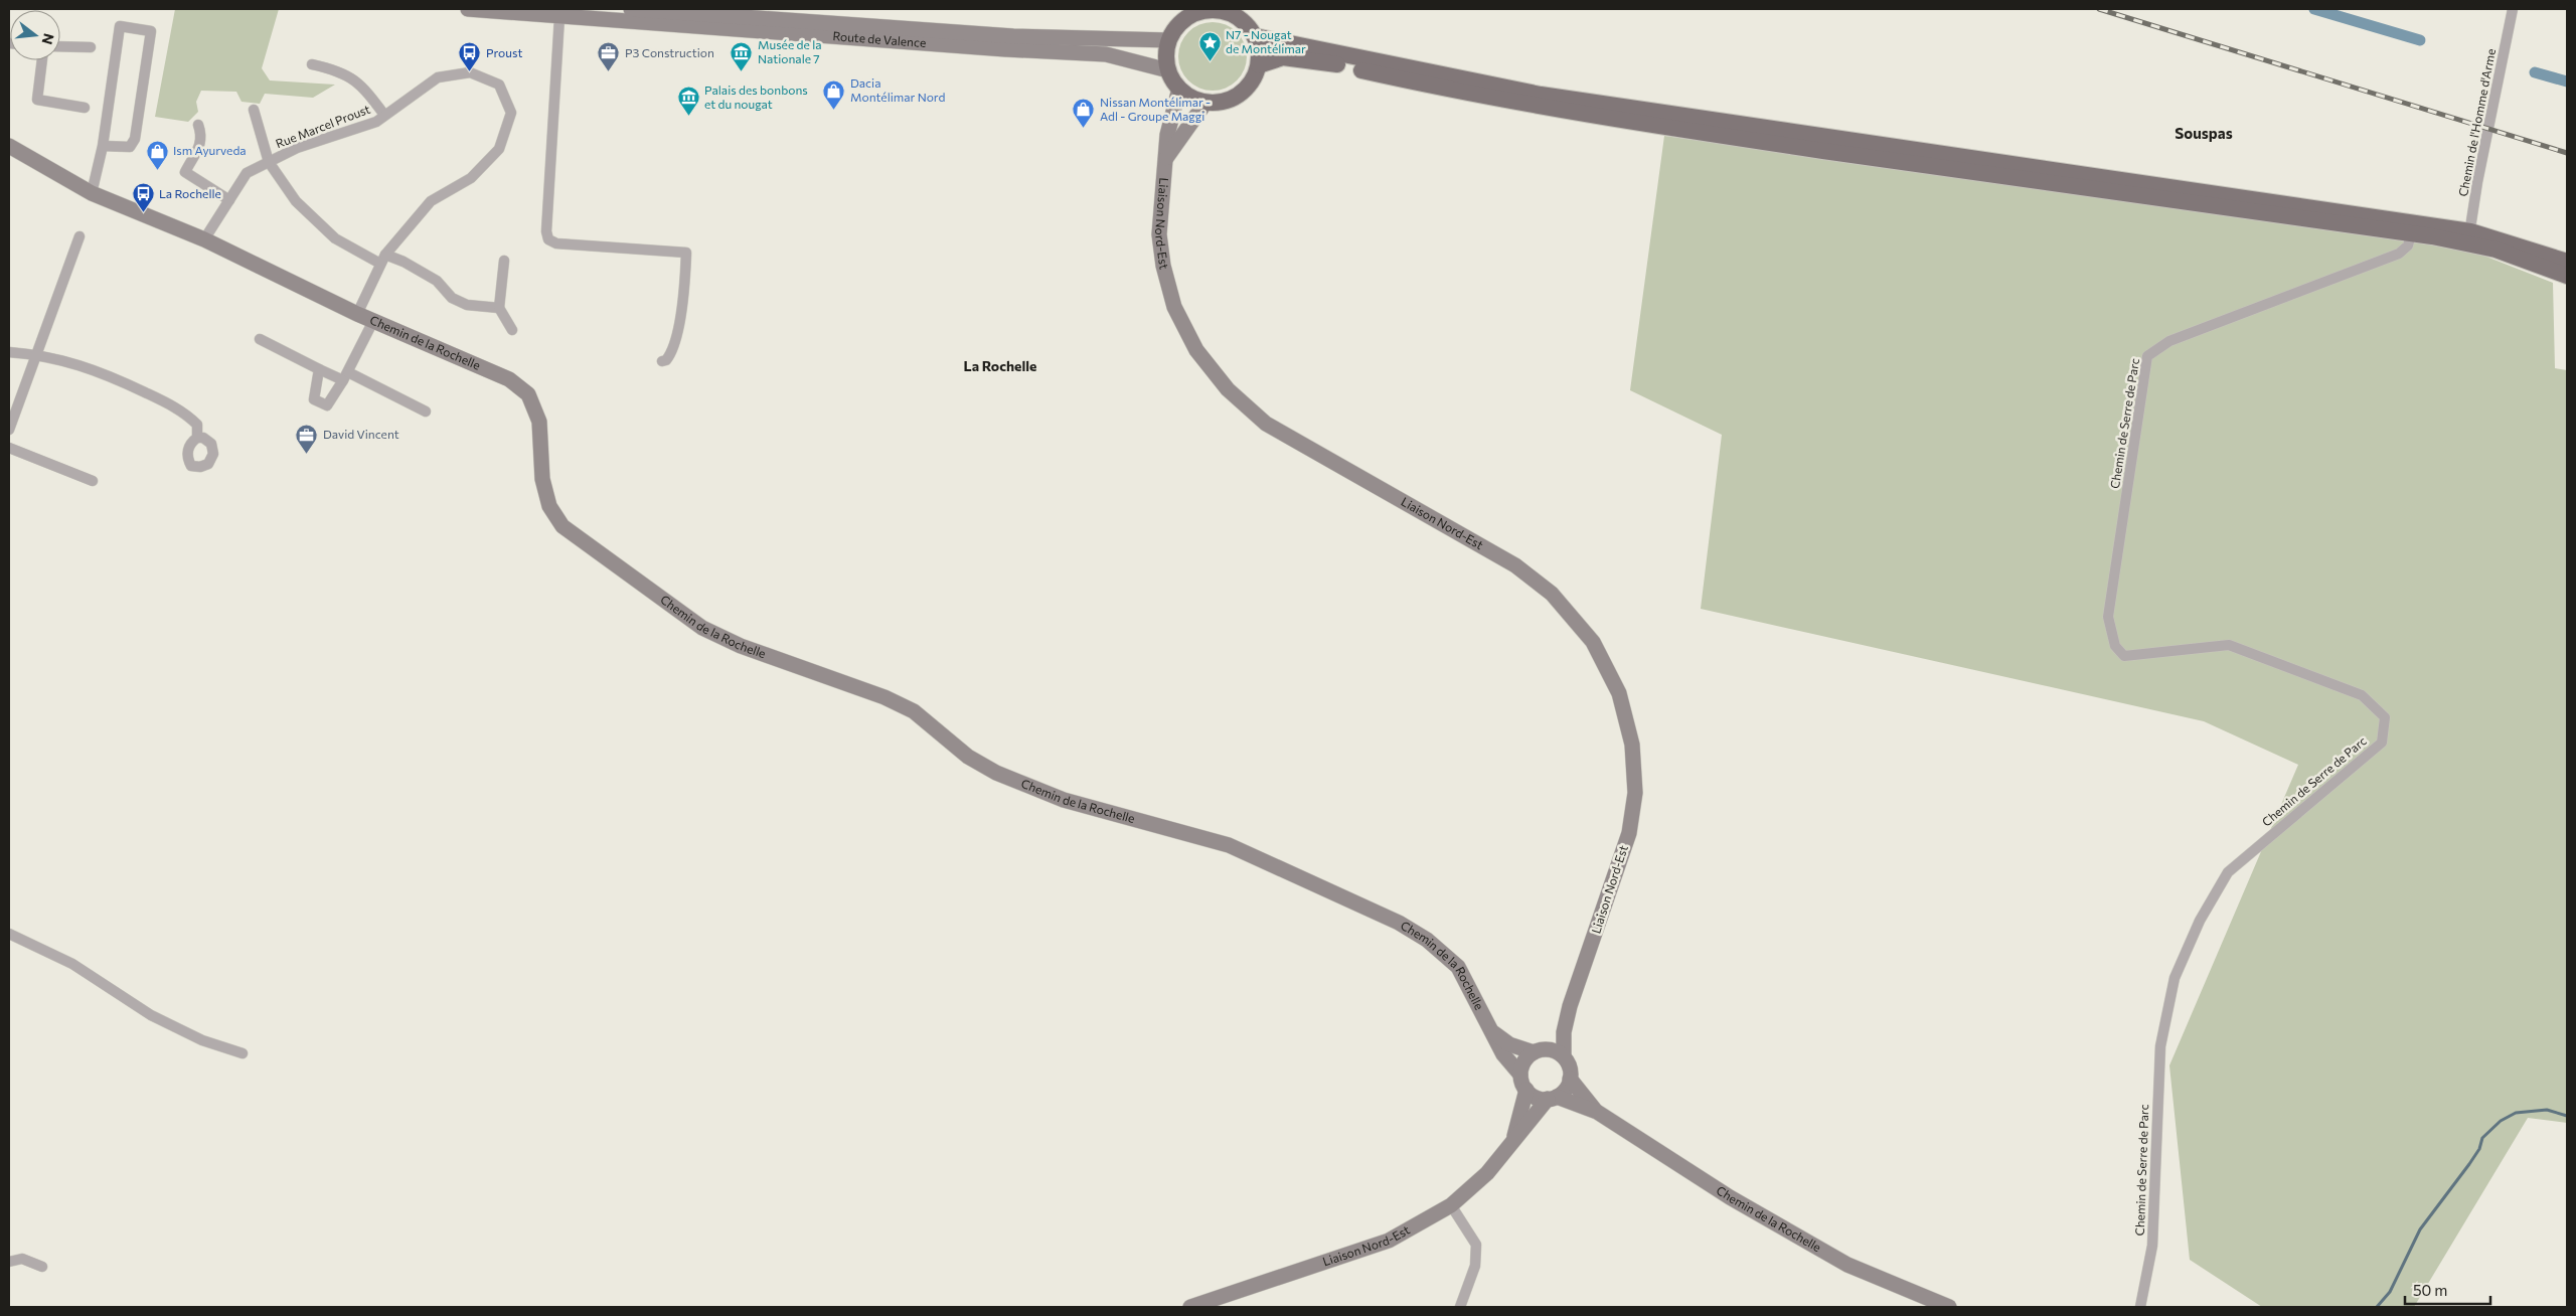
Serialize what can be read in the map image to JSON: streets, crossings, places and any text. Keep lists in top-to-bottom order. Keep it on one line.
{"streets":{"main road":["Route de Valence","Liaison Nord-Est","Chemin de la Rochelle"],"street":["Chemin de l'Homme d'Arme","Rue Marcel Proust","Chemin de Serre de Parc"]},"crossings":[["Route de Valence","Liaison Nord-Est"],["Rue Marcel Proust","Chemin de la Rochelle"],["Liaison Nord-Est","Chemin de la Rochelle"]],"districts":["Souspas","La Rochelle"],"places":{"place":["N7 - Nougat de Montélimar"],"museum":["Musée de la Nationale 7","Palais des bonbons et du nougat"],"bus stop":["Proust","La Rochelle"],"office":["P3 Construction","David Vincent"],"shop":["Dacia Montélimar Nord","Nissan Montélimar - Adl - Groupe Maggi","Ism Ayurveda"]},"scale_bar":"50 m","north":"right"}
